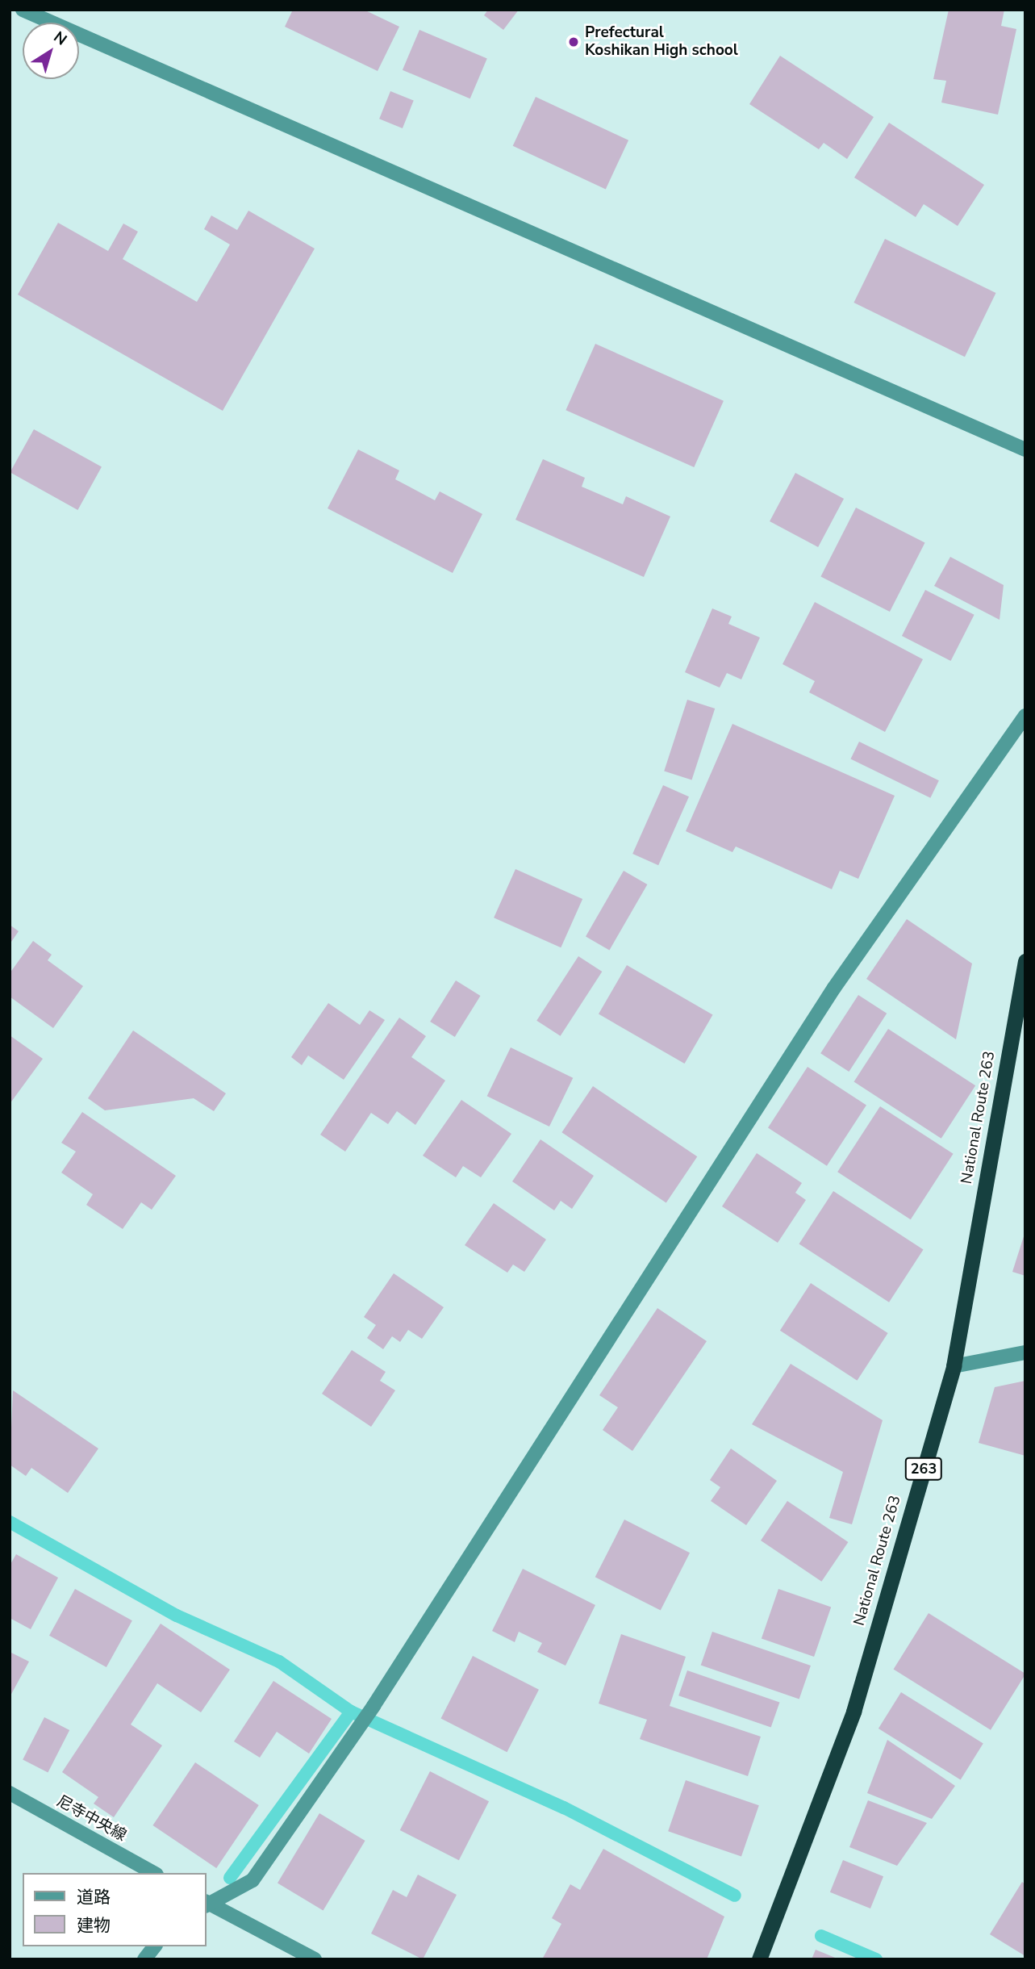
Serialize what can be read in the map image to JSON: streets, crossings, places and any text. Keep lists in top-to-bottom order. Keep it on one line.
{"streets":{"highway":["National Route 263","263"],"street":["尼寺中央線"]},"places":["Prefectural Koshikan High school"],"legend":["道路","建物"],"north":"top right"}
